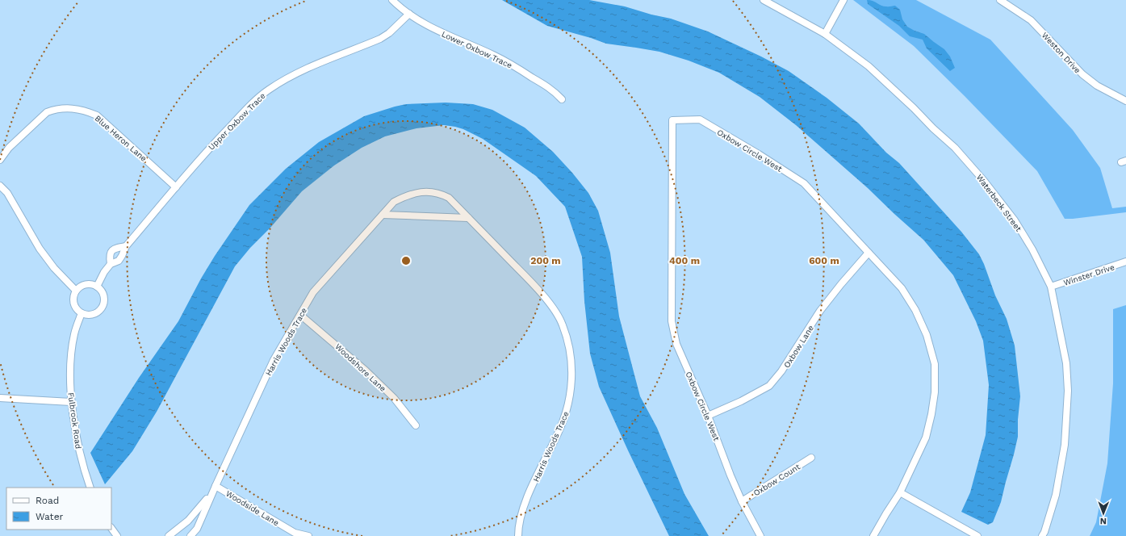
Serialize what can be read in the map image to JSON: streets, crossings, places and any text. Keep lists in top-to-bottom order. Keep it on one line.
{"streets":{"street":["Lower Oxbow Trace","Weston Drive","Upper Oxbow Trace","Blue Heron Lane","Oxbow Circle West","Waterbeck Street","Winster Drive","Harris Woods Trace","Oxbow Lane","Woodshore Lane","Fulbrook Road","Oxbow Count","Woodside Lane"]},"crossings":[["Lower Oxbow Trace","Upper Oxbow Trace"],["Upper Oxbow Trace","Blue Heron Lane"],["Upper Oxbow Trace","Fulbrook Road"],["Oxbow Circle West","Oxbow Lane"],["Oxbow Circle West","Oxbow Count"],["Waterbeck Street","Winster Drive"],["Harris Woods Trace","Woodshore Lane"],["Harris Woods Trace","Woodside Lane"]],"legend":["Road","Water"],"north":"bottom","rings":["200 m","400 m","600 m"]}
